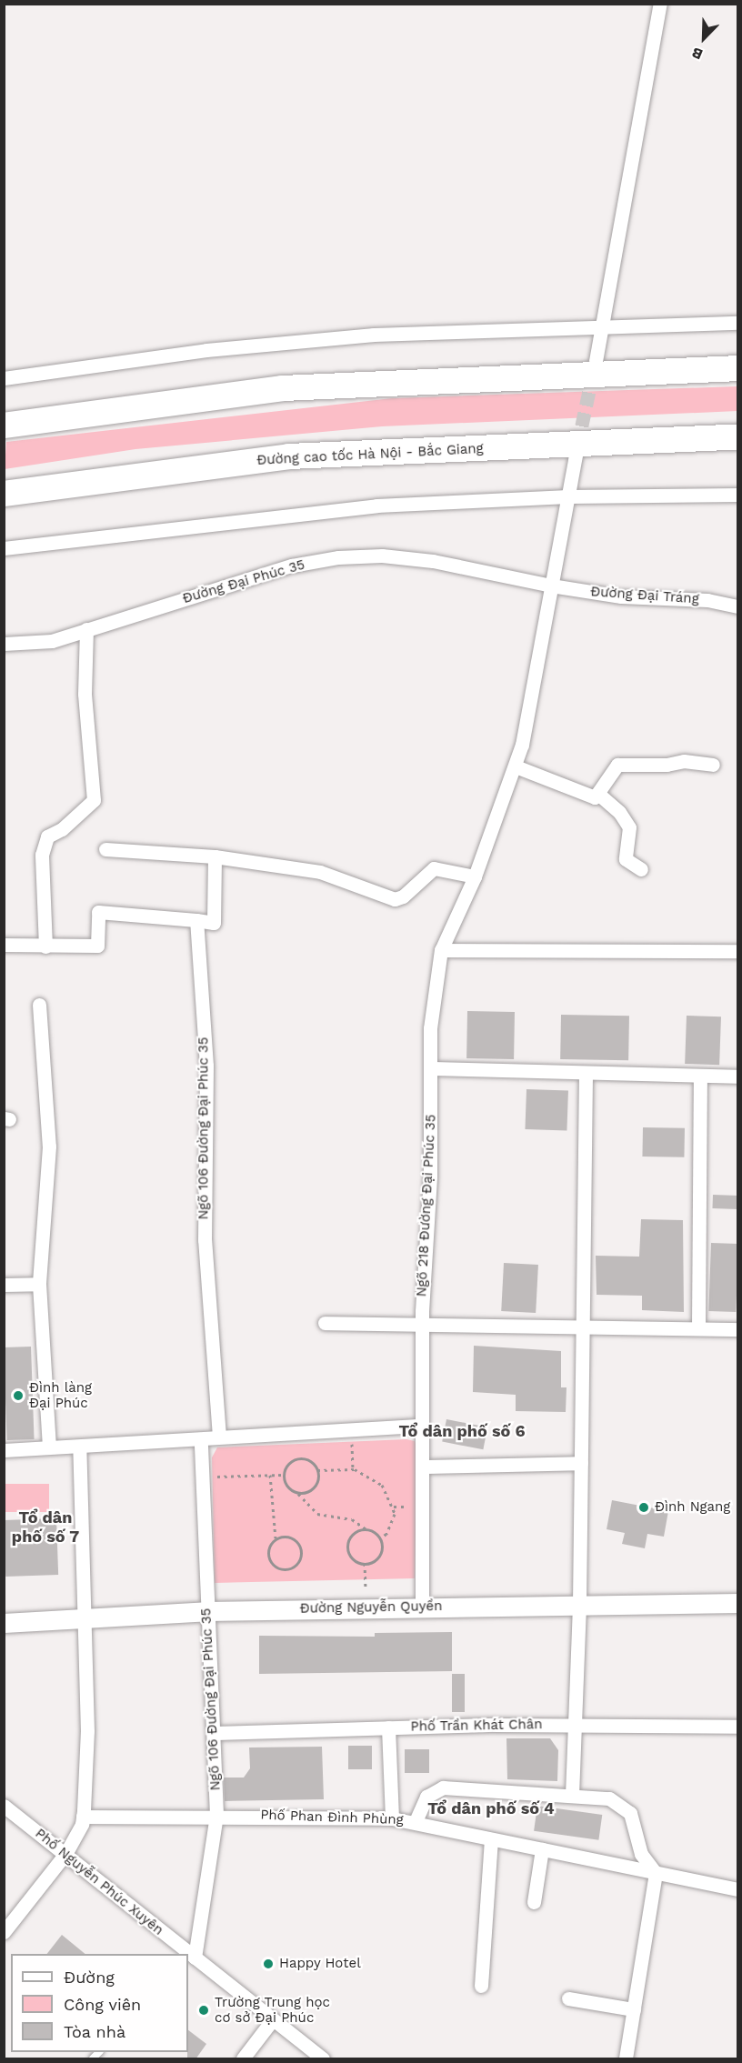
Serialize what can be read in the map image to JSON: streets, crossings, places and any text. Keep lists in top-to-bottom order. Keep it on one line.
{"streets":{"highway":["Đường cao tốc Hà Nội - Bắc Giang"],"street":["Đường Đại Phúc 35","Đường Đại Tráng","Ngõ 106 Đường Đại Phúc 35","Ngõ 218 Đường Đại Phúc 35","Đường Nguyễn Quyền","Phố Trần Khát Chân","Phố Phan Đình Phùng","Phố Nguyễn Phúc Xuyên"]},"crossings":[["Đường Đại Phúc 35","Đường Đại Tráng"],["Đường Đại Phúc 35","Ngõ 218 Đường Đại Phúc 35"],["Đường Đại Tráng","Ngõ 218 Đường Đại Phúc 35"],["Ngõ 106 Đường Đại Phúc 35","Đường Nguyễn Quyền"],["Ngõ 106 Đường Đại Phúc 35","Phố Trần Khát Chân"],["Ngõ 106 Đường Đại Phúc 35","Phố Phan Đình Phùng"],["Ngõ 106 Đường Đại Phúc 35","Phố Nguyễn Phúc Xuyên"],["Ngõ 218 Đường Đại Phúc 35","Đường Nguyễn Quyền"]],"districts":["Tổ dân phố số 6","Tổ dân phố số 7","Tổ dân phố số 4"],"places":["Đình làng Đại Phúc","Đình Ngang","Happy Hotel","Trường Trung học cơ sở Đại Phúc"],"legend":["Đường","Công viên","Tòa nhà"],"north":"bottom left"}
